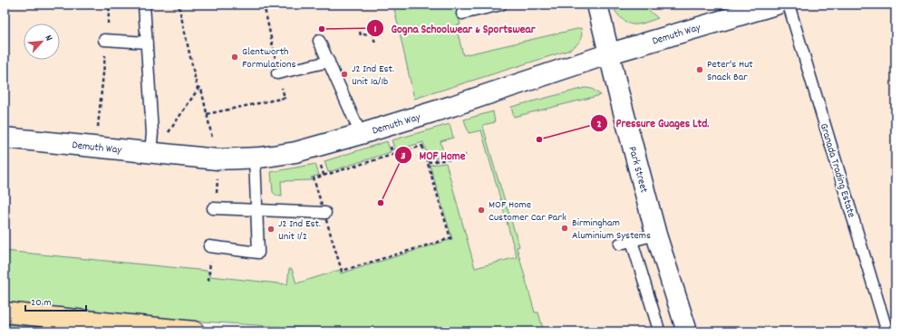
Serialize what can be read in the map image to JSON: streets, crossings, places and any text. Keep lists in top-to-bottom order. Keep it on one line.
{"streets":{"street":["Demuth Way","Park Street"],"lane":["Granada Trading Estate"]},"crossings":[["Demuth Way","Park Street"]],"places":["Gogna Schoolwear & Sportswear","Glentworth Formulations","Peter's Hut Snack Bar","J2 Ind Est. Unit 1a/1b","Pressure Guages Ltd.","MOF Home","MOF Home Customer Car Park","Birmingham Aluminium Systems","J2 Ind Est. Unit 1/2"],"scale_bar":"20 m","north":"top right"}
